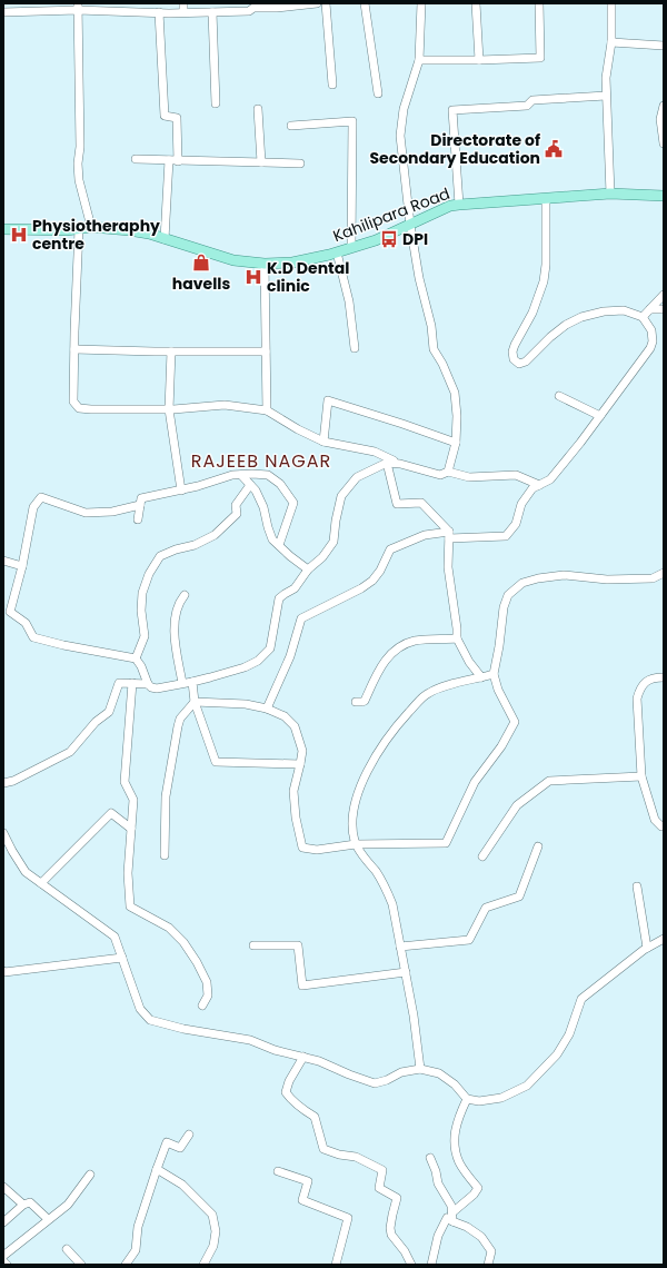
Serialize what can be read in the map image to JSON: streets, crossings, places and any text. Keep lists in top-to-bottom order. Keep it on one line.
{"streets":{"main road":["Kahilipara Road"]},"districts":["RAJEEB NAGAR"],"places":{"public building":["Directorate of Secondary Education"],"hospital":["Physiotheraphy centre","K.D Dental clinic"],"bus stop":["DPI"],"shop":["havells"]}}
